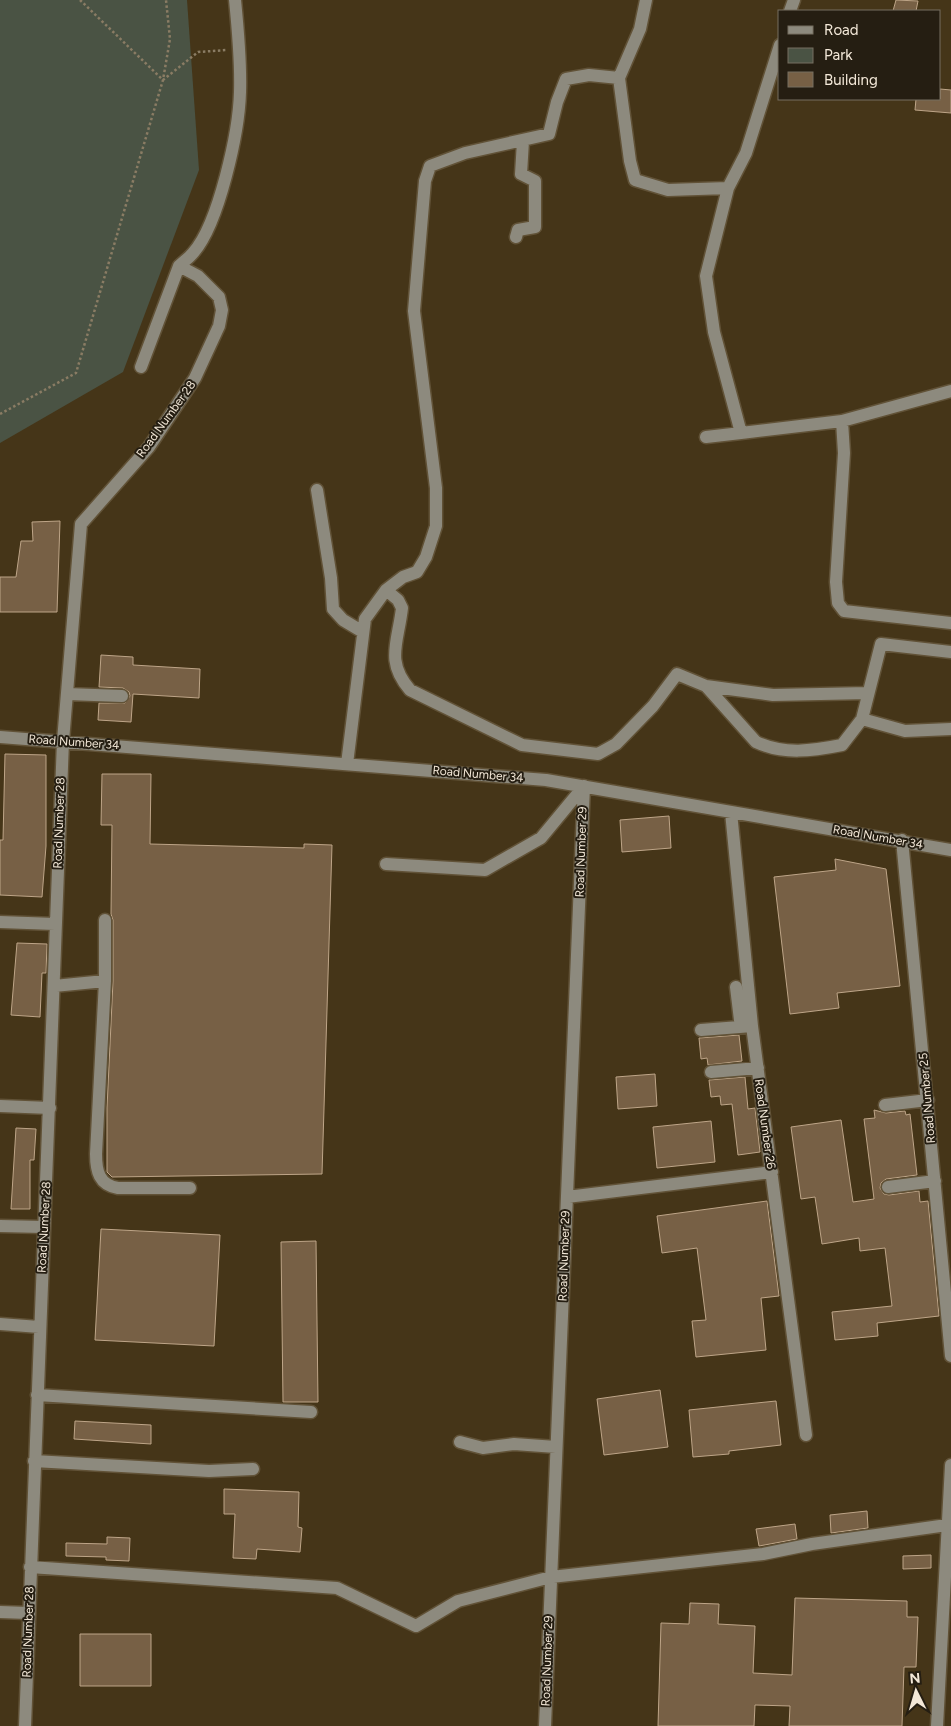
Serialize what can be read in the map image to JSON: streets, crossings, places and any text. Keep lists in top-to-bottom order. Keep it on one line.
{"streets":{"street":["Road Number 28","Road Number 34","Road Number 29","Road Number 25","Road Number 26"]},"crossings":[["Road Number 28","Road Number 34"],["Road Number 34","Road Number 29"],["Road Number 34","Road Number 25"],["Road Number 34","Road Number 26"]],"legend":["Road","Park","Building"],"north":"top"}
